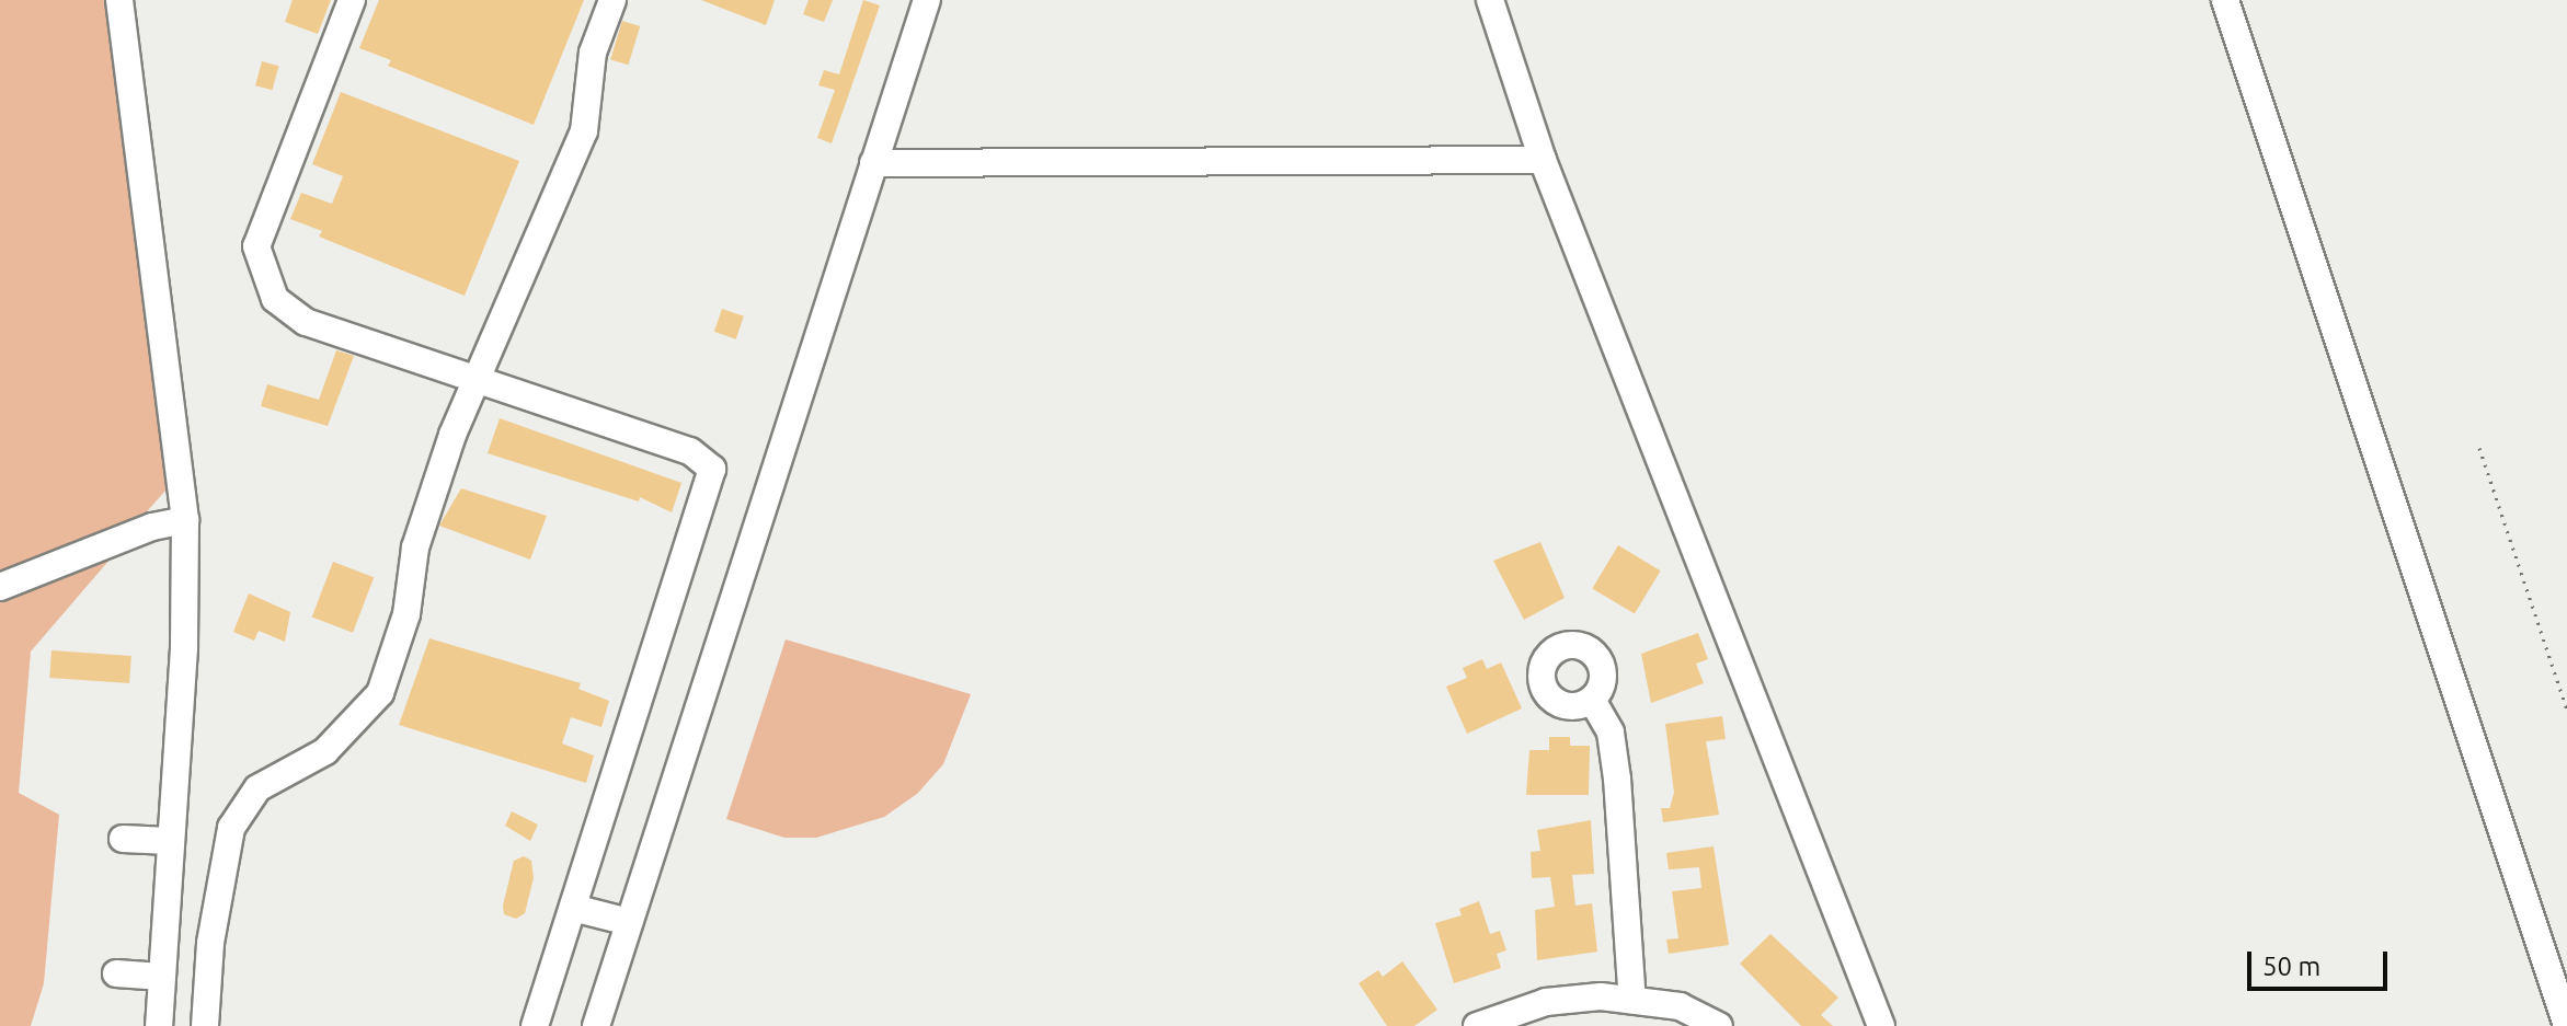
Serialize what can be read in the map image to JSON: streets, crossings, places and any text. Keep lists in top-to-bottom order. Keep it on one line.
{"scale_bar":"50 m"}
